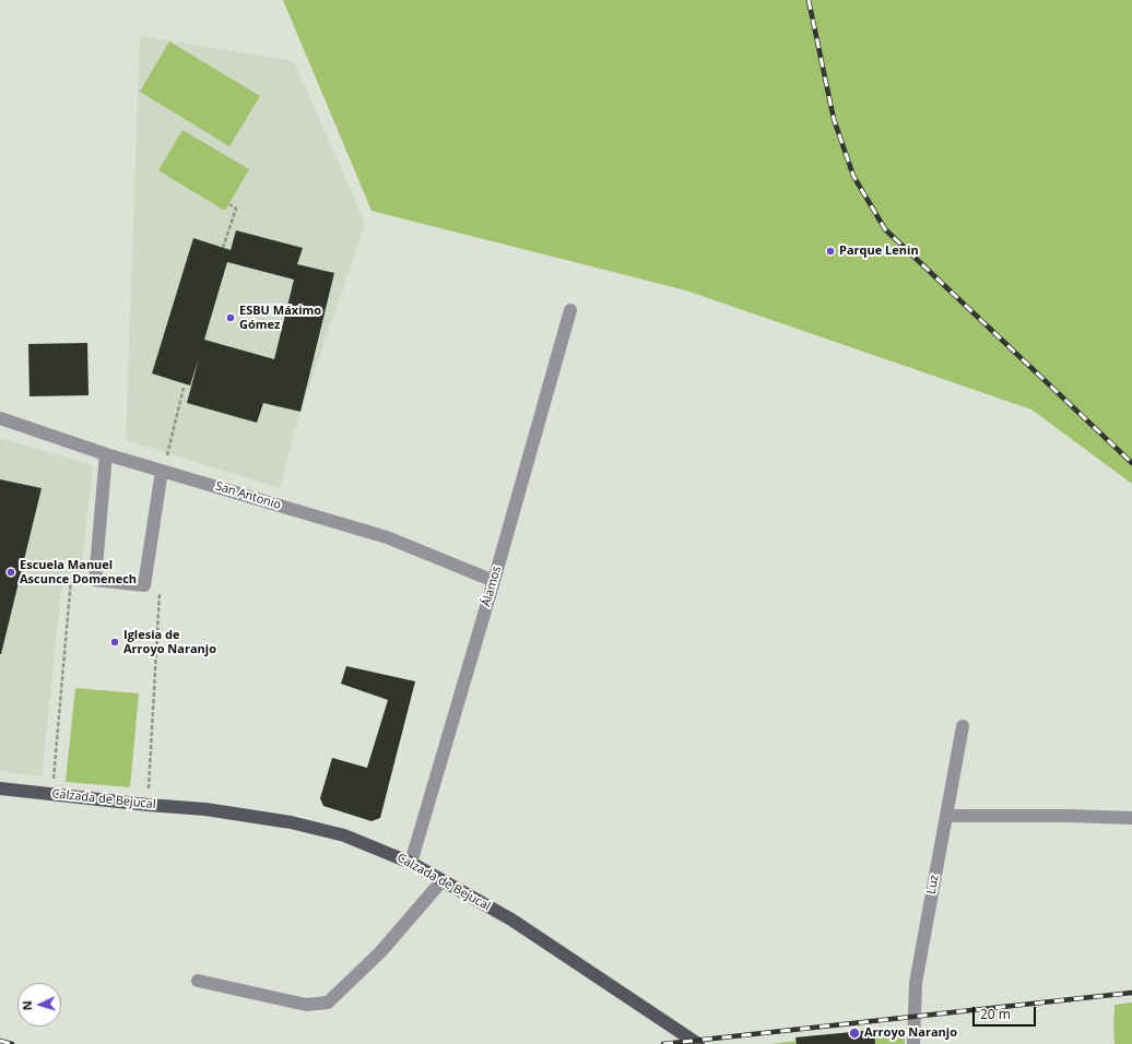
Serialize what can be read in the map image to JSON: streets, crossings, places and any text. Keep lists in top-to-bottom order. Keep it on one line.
{"streets":{"main road":["Calzada de Bejucal"],"street":["San Antonio","Álamos","Luz"]},"crossings":[["San Antonio","Álamos"],["Álamos","Calzada de Bejucal"]],"places":["Parque Lenin","ESBU Máximo Gómez","Escuela Manuel Ascunce Domenech","Iglesia de Arroyo Naranjo","Arroyo Naranjo"],"scale_bar":"20 m","north":"left"}
